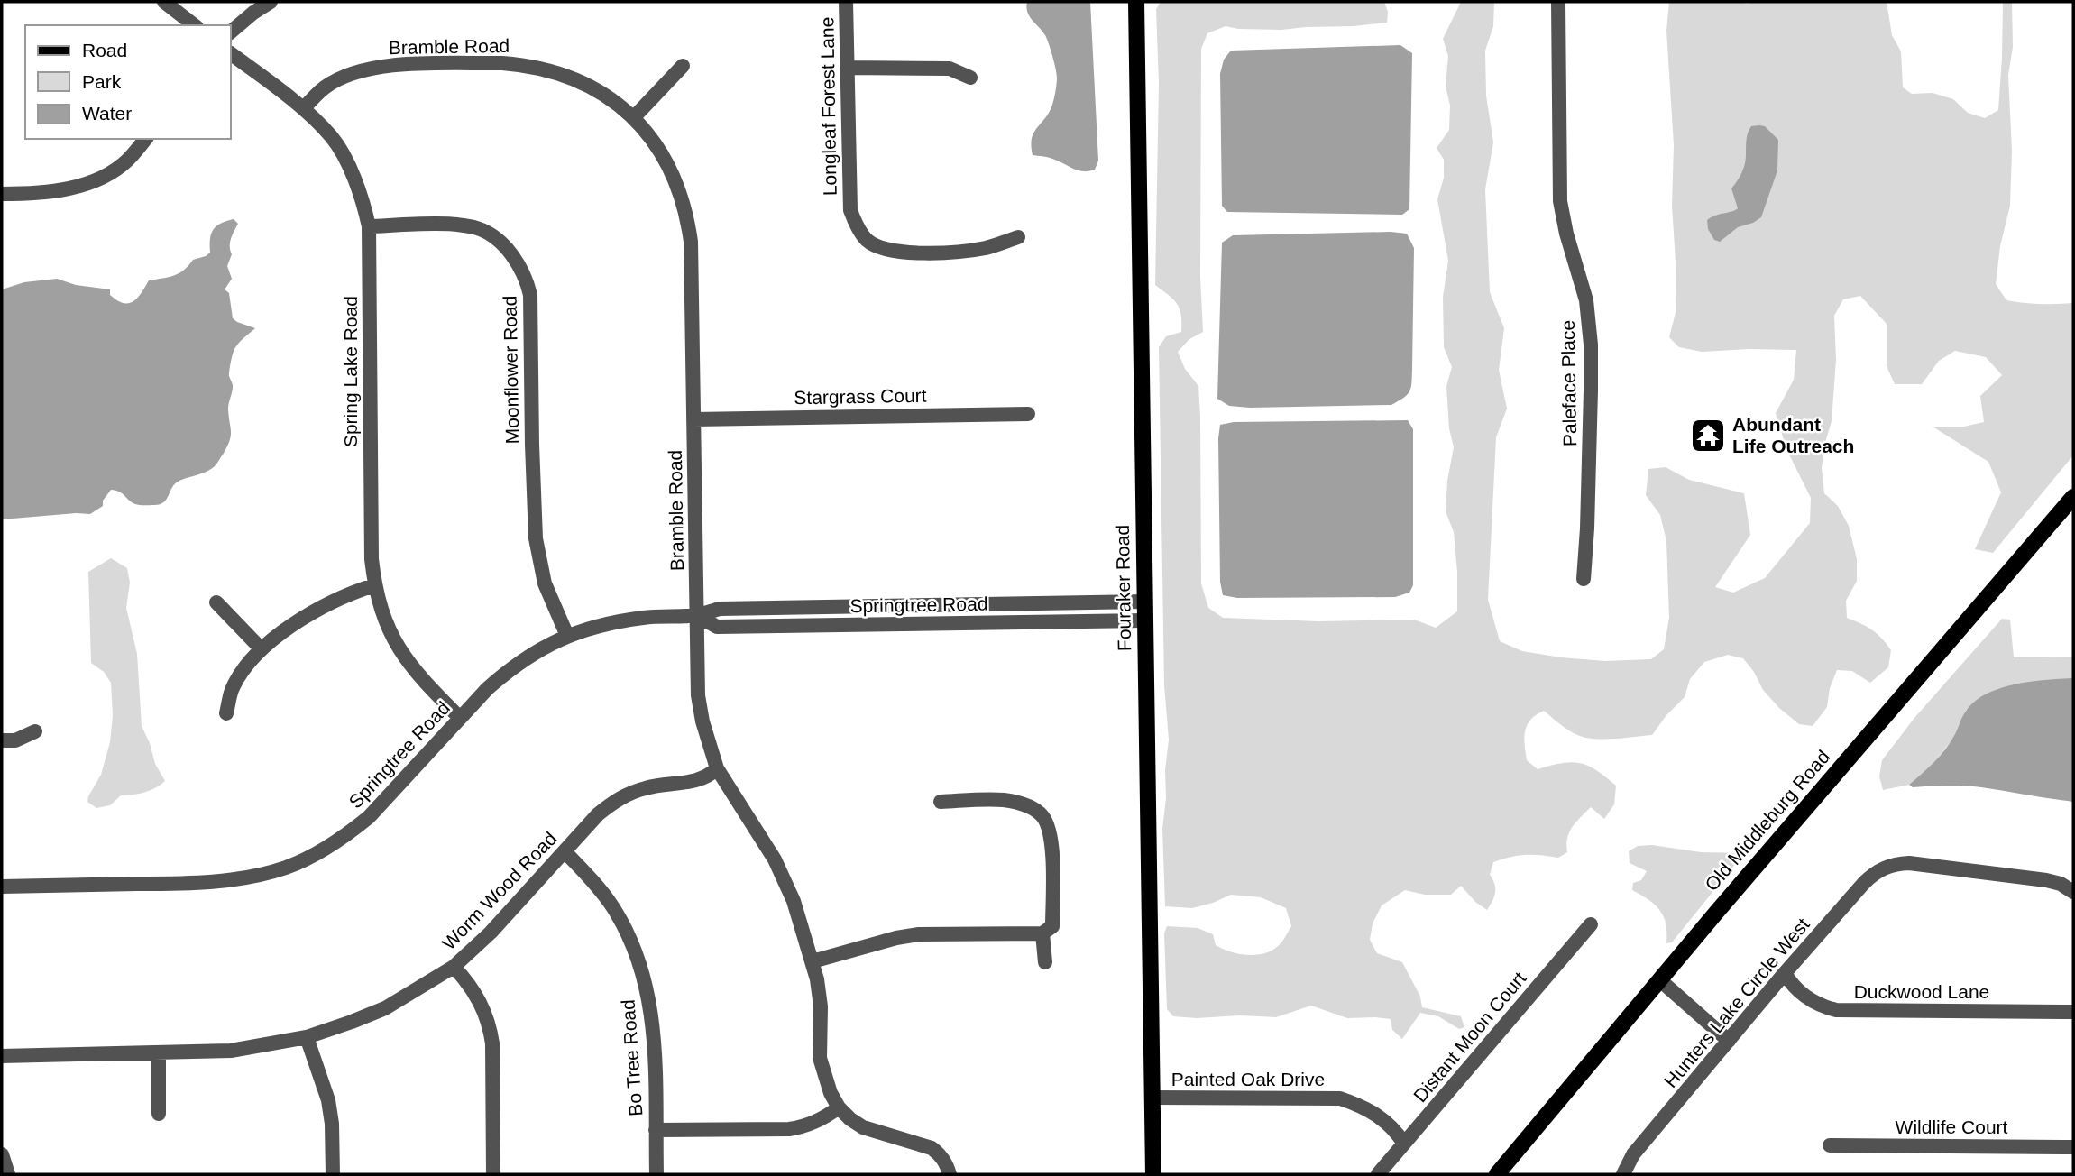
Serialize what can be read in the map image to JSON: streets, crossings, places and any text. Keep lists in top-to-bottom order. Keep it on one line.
{"streets":{"main road":["Fouraker Road","Old Middleburg Road"],"street":["Bramble Road","Longleaf Forest Lane","Moonflower Road","Spring Lake Road","Paleface Place","Stargrass Court","Springtree Road","Worm Wood Road","Duckwood Lane","Hunters Lake Circle West","Distant Moon Court","Bo Tree Road","Painted Oak Drive","Wildlife Court"]},"crossings":[["Bramble Road","Spring Lake Road"],["Bramble Road","Stargrass Court"],["Bramble Road","Springtree Road"],["Bramble Road","Worm Wood Road"],["Moonflower Road","Spring Lake Road"],["Moonflower Road","Springtree Road"],["Spring Lake Road","Springtree Road"],["Fouraker Road","Springtree Road"],["Fouraker Road","Painted Oak Drive"],["Worm Wood Road","Bo Tree Road"],["Duckwood Lane","Hunters Lake Circle West"],["Distant Moon Court","Painted Oak Drive"]],"places":{"temple":["Abundant Life Outreach"]},"legend":["Road","Park","Water"]}
